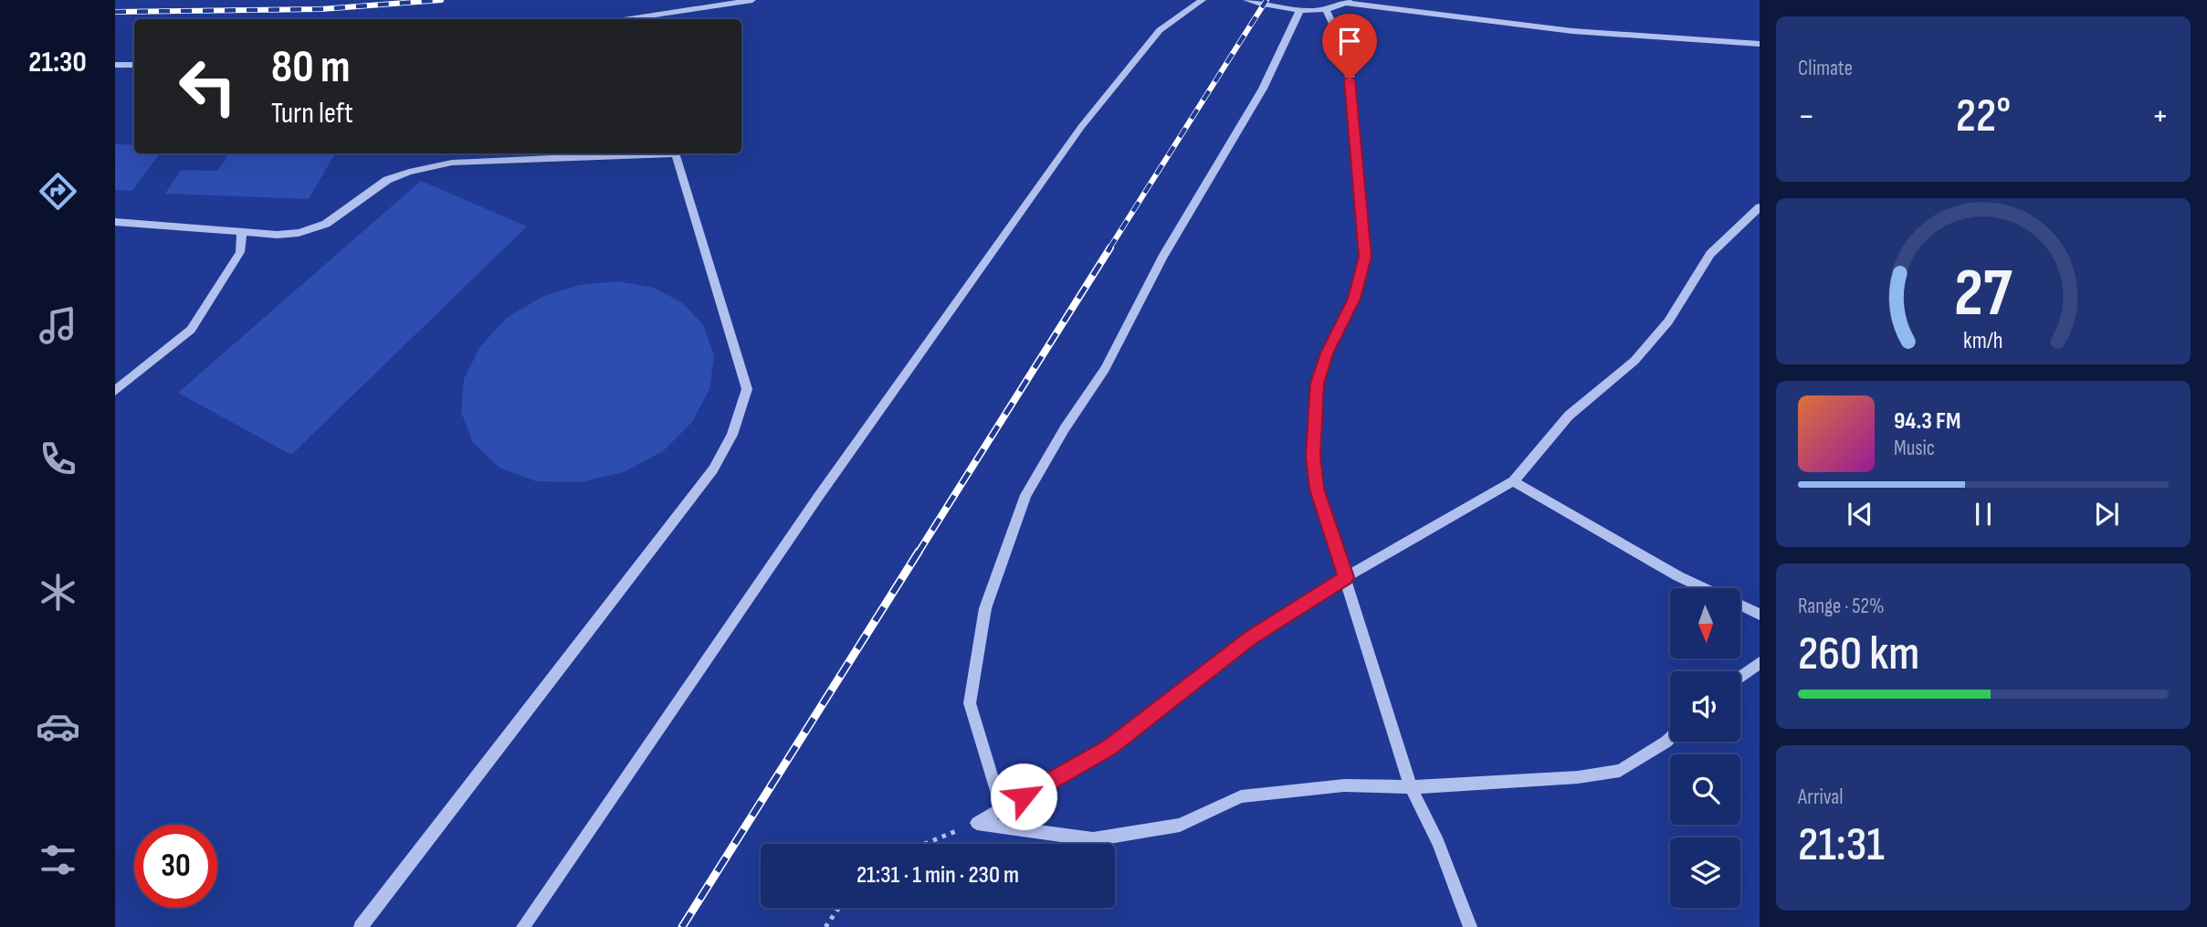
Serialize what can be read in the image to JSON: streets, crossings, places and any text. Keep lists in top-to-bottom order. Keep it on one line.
{"north":"bottom","page":{"tabs":"21:30","tile":["Climate",["Range · 52%","260 km"],["Arrival","21:31"]],"turn":["80 m","Turn left"],"heat":["−","22°","+"],"song":["94.3 FM","Music"],"limit":"30","trip":"21:31 · 1 min · 230 m","gauge":["27","km/h"]}}
